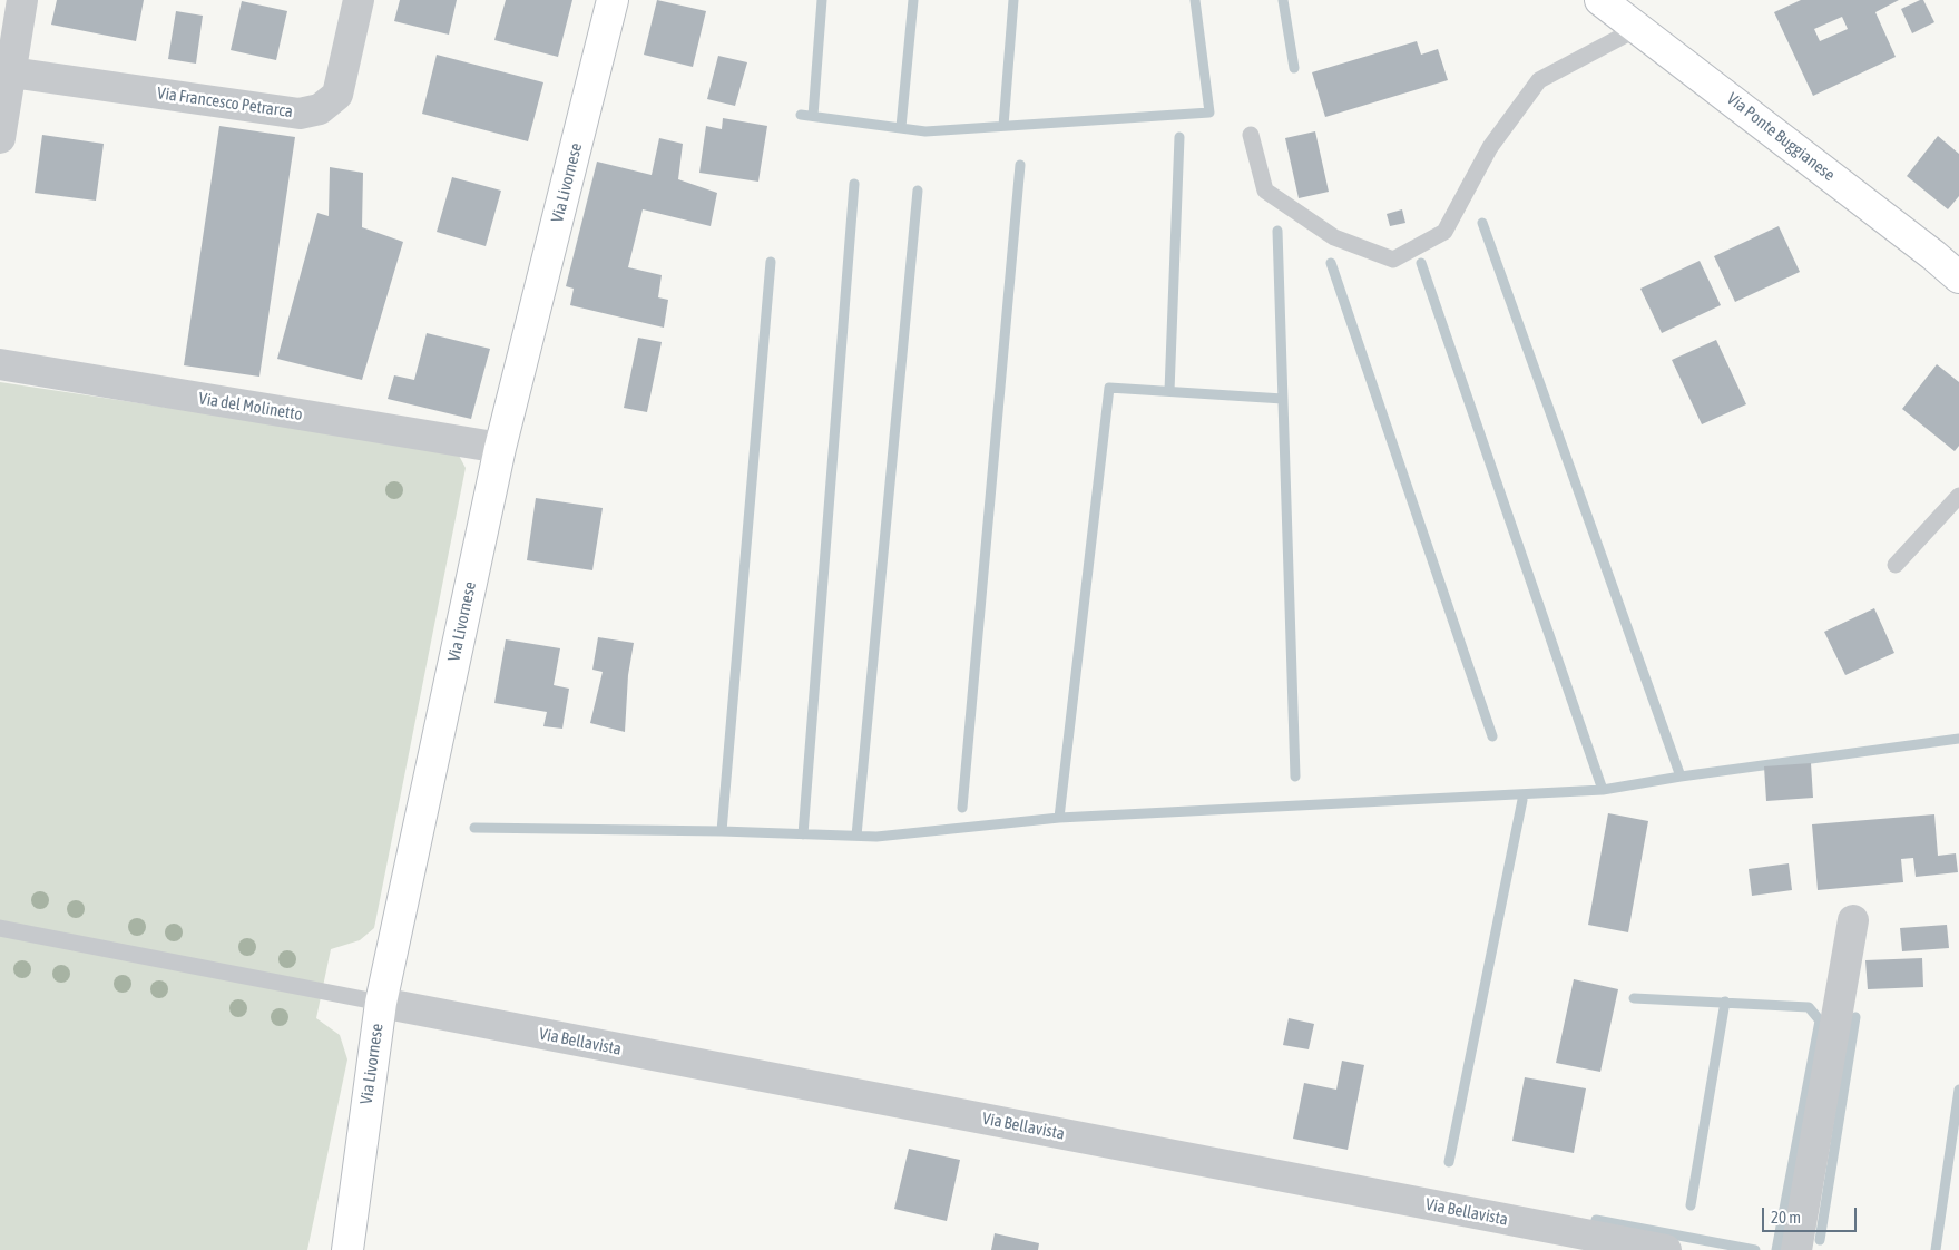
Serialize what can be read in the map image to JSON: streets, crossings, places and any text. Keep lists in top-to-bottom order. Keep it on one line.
{"streets":{"main road":["Via Ponte Buggianese","Via Livornese"],"street":["Via Francesco Petrarca","Via del Molinetto","Via Bellavista"]},"crossings":[["Via Livornese","Via del Molinetto"],["Via Livornese","Via Bellavista"]],"scale_bar":"20 m"}
